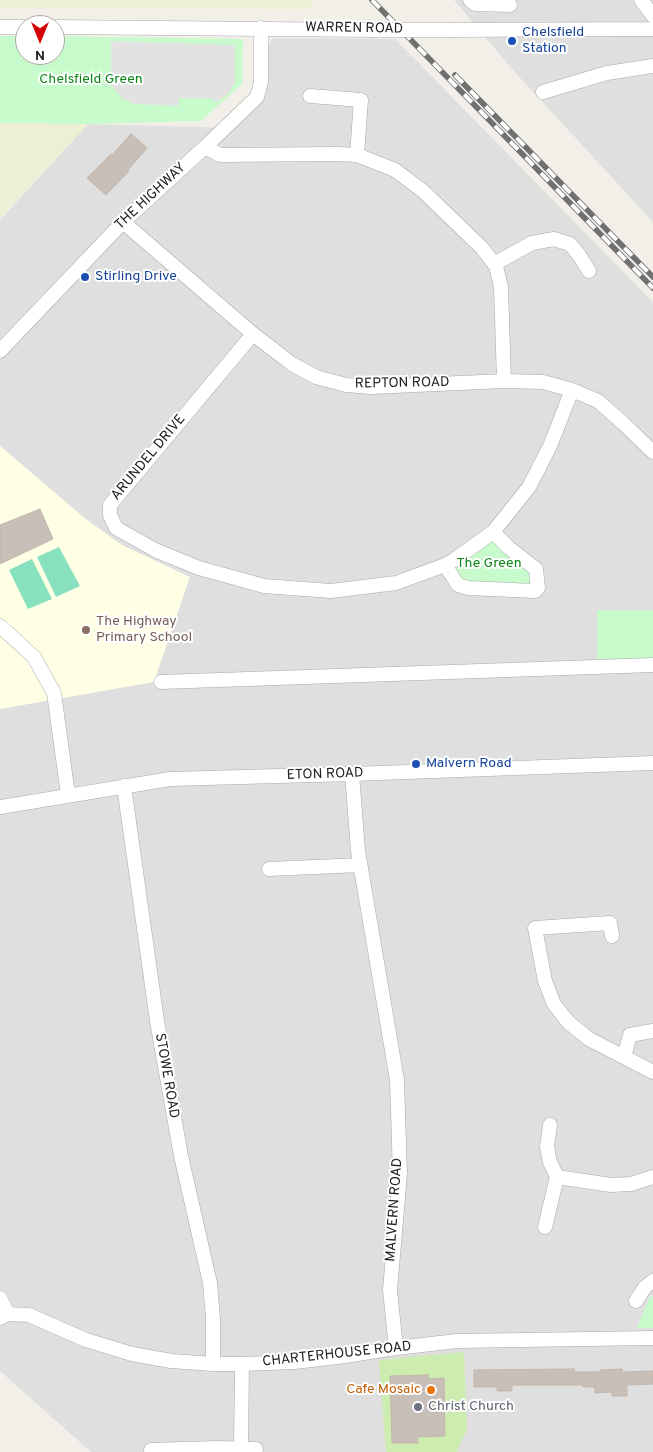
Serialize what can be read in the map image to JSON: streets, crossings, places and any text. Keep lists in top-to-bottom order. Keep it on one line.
{"streets":{"street":["WARREN ROAD","THE HIGHWAY","REPTON ROAD","ARUNDEL DRIVE","ETON ROAD","STOWE ROAD","MALVERN ROAD","CHARTERHOUSE ROAD"]},"crossings":[["WARREN ROAD","THE HIGHWAY"],["THE HIGHWAY","REPTON ROAD"],["REPTON ROAD","ARUNDEL DRIVE"],["ETON ROAD","STOWE ROAD"],["ETON ROAD","MALVERN ROAD"],["STOWE ROAD","CHARTERHOUSE ROAD"],["MALVERN ROAD","CHARTERHOUSE ROAD"]],"parks":["Chelsfield Green","The Green"],"places":["Chelsfield Station","Stirling Drive","The Highway Primary School","Malvern Road","Cafe Mosaic","Christ Church"],"north":"bottom"}
